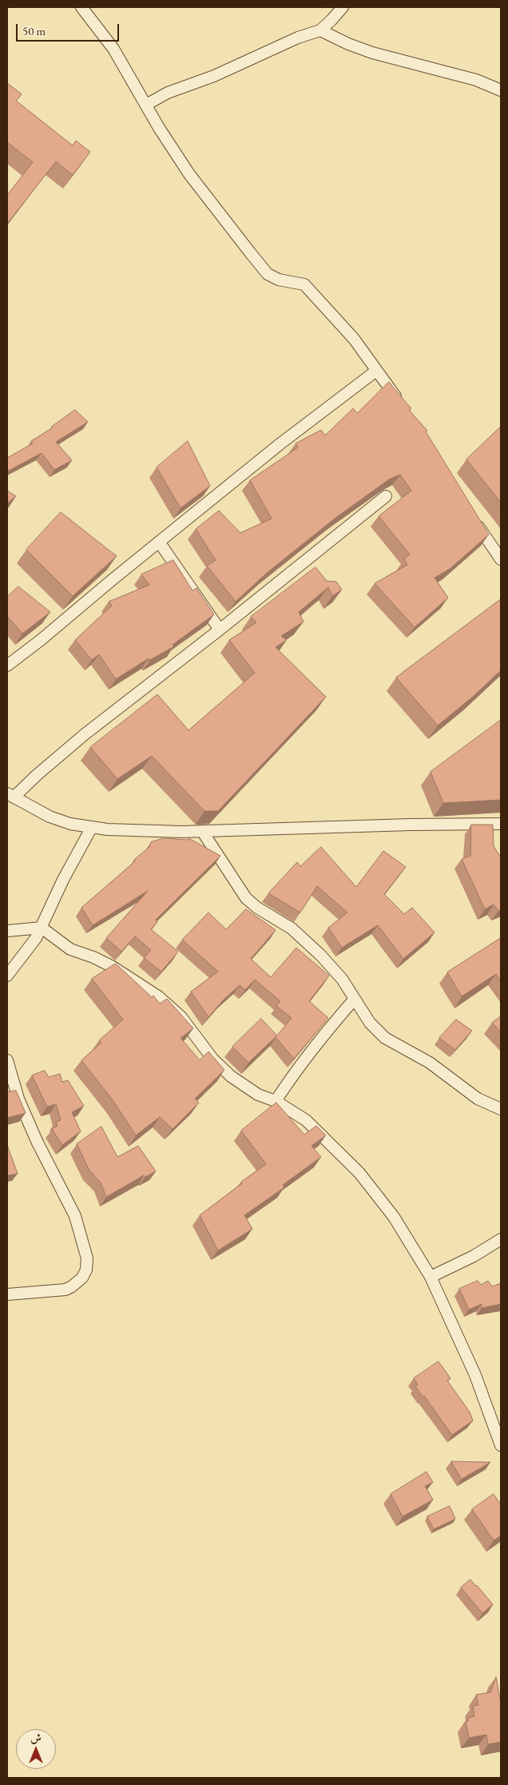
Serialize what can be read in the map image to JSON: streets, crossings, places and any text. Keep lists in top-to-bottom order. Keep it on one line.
{"scale_bar":"50 m","north":"top"}
